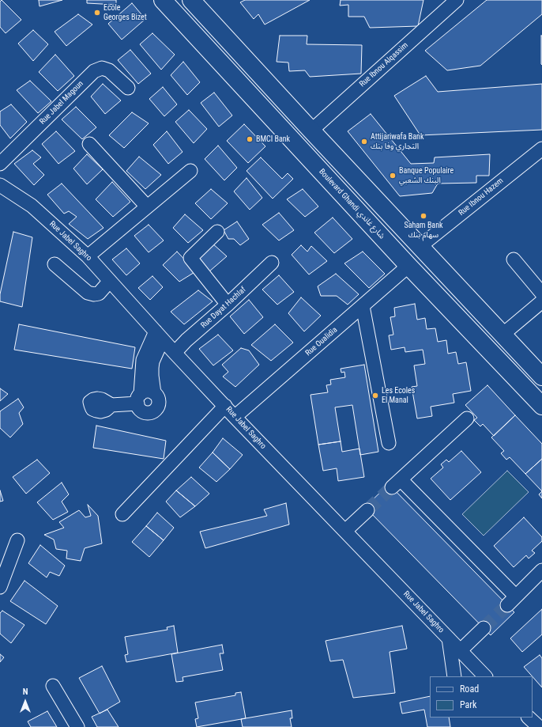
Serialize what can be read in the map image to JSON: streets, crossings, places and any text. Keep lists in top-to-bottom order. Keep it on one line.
{"streets":{"main road":["Boulevard Ghandi شارع غاندي"],"street":["Rue Ibnou Alqassim","Rue Jabel Magoun","Rue Ibnou Hazem","Rue Jabel Saghro","Rue Dayat Hachlaf","Rue Oualidia"]},"crossings":[["Boulevard Ghandi شارع غاندي","Rue Oualidia"],["Rue Jabel Saghro","Rue Dayat Hachlaf"],["Rue Jabel Saghro","Rue Oualidia"]],"places":["Ecole Georges Bizet","BMCI Bank","Attijariwafa Bank التجاري وفا بنك","Banque Populaire البنك الشعبي","Saham Bank سهام بنك","Les Ecoles El Manal"],"legend":["Road","Park"],"north":"top"}
